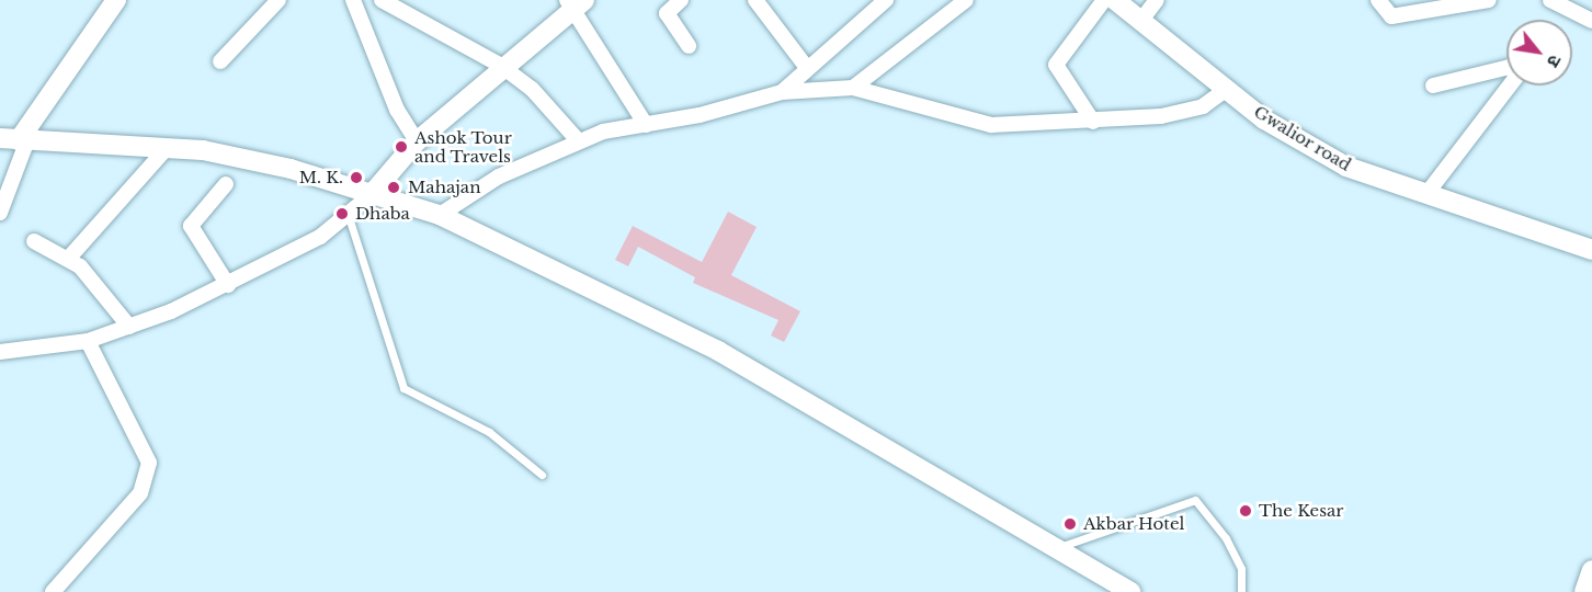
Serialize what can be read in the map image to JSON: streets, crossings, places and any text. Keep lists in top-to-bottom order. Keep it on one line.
{"streets":{"main road":["Gwalior road"]},"places":["Ashok Tour and Travels","M. K.","Mahajan","Dhaba","The Kesar","Akbar Hotel"],"north":"bottom right"}
